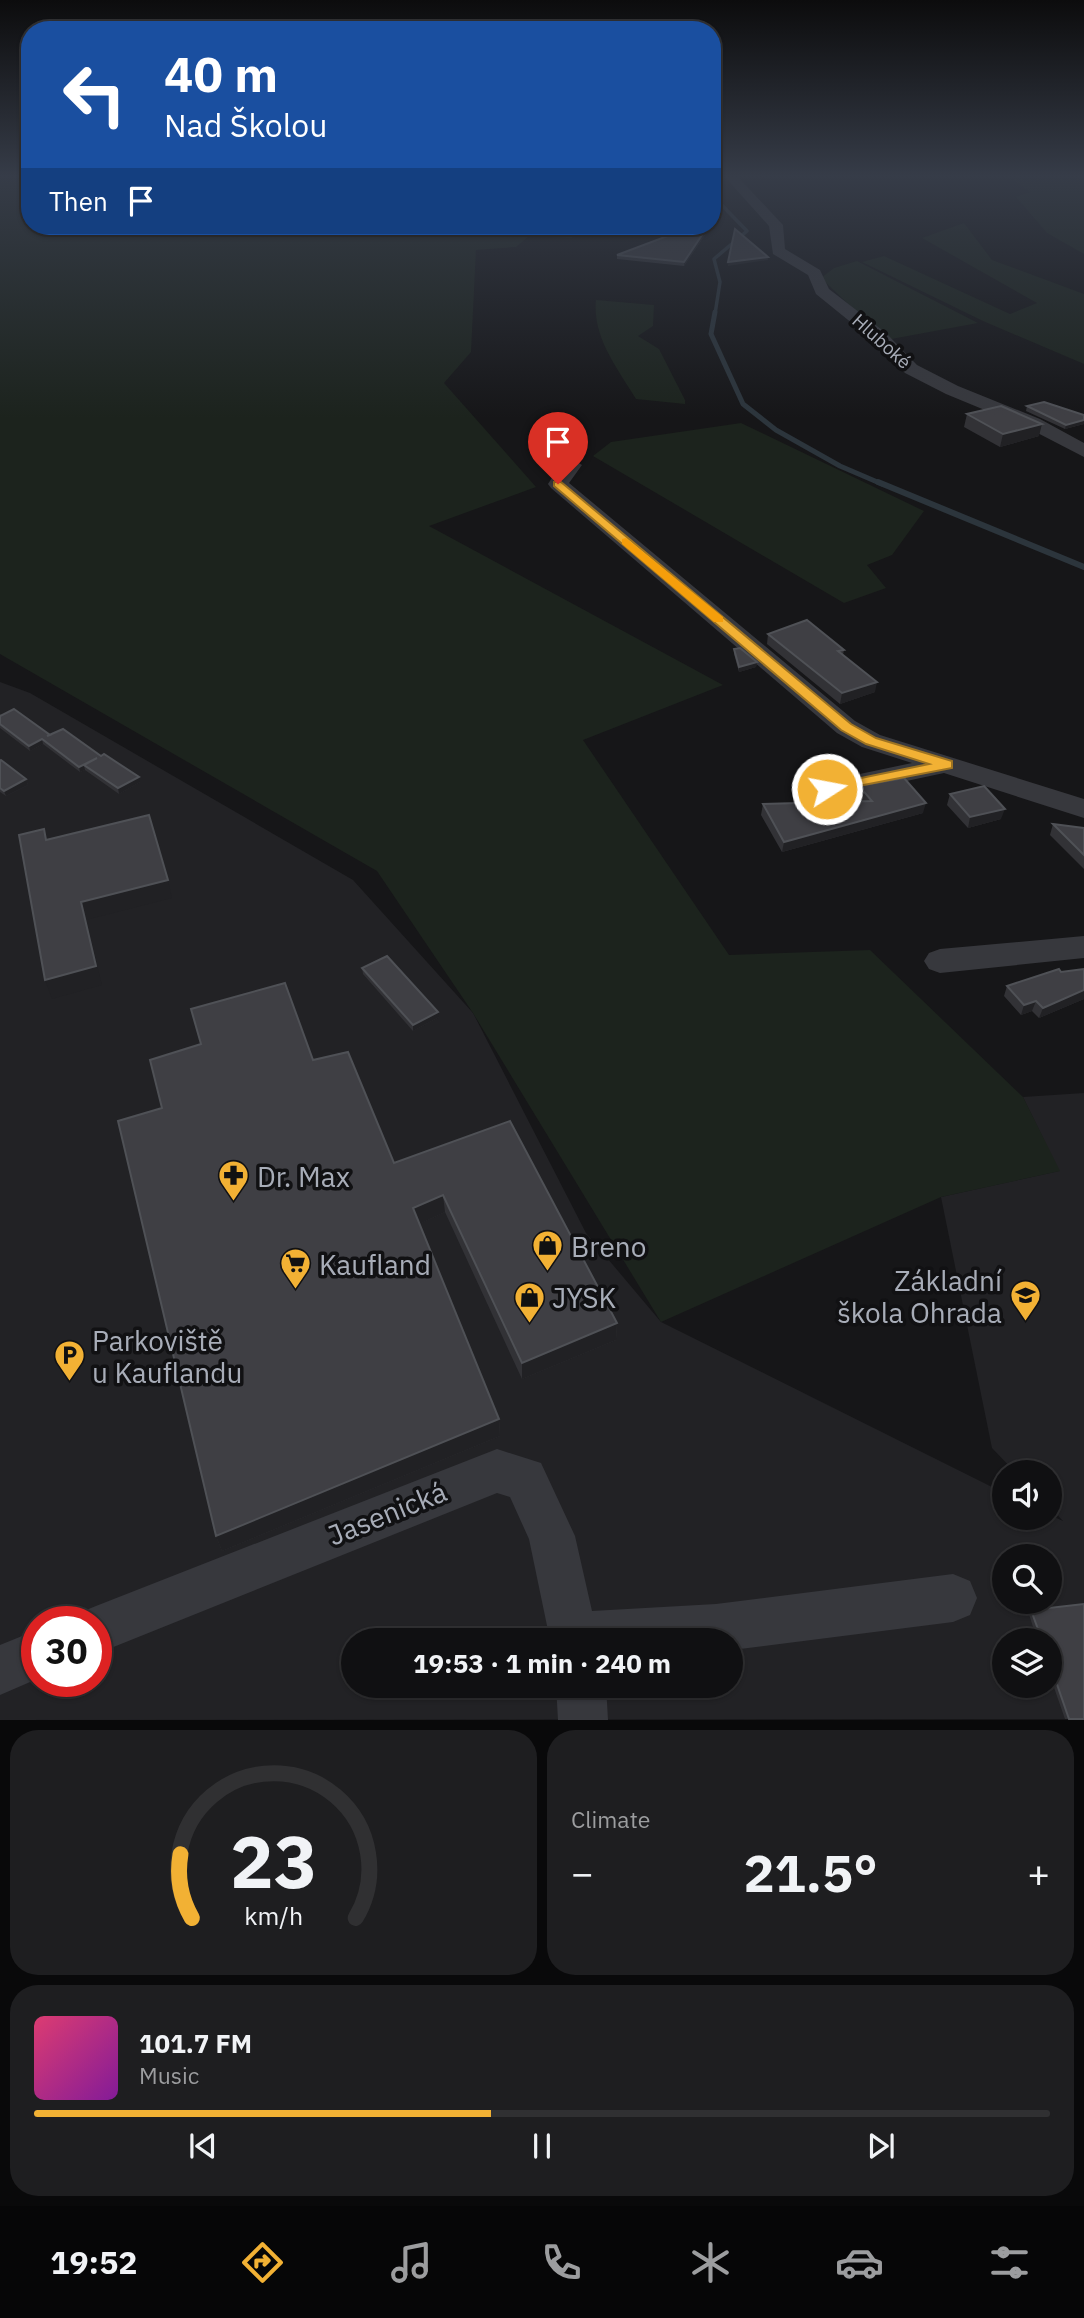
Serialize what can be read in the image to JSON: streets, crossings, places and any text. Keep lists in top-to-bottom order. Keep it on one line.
{"streets":{"street":["Hluboké","Jasenická"]},"places":{"pharmacy":["Dr. Max"],"shop":["Breno","JYSK"],"supermarket":["Kaufland"],"school or university":["Základní škola Ohrada"],"parking":["Parkoviště u Kauflandu"]},"page":{"turn":["40 m","Nad Školou"],"then":"Then","limit":"30","trip":"19:53 · 1 min · 240 m","tile":"Climate","heat":["−","21.5°","+"],"song":["101.7 FM","Music"],"tabs":"19:52","gauge":["23","km/h"]}}
